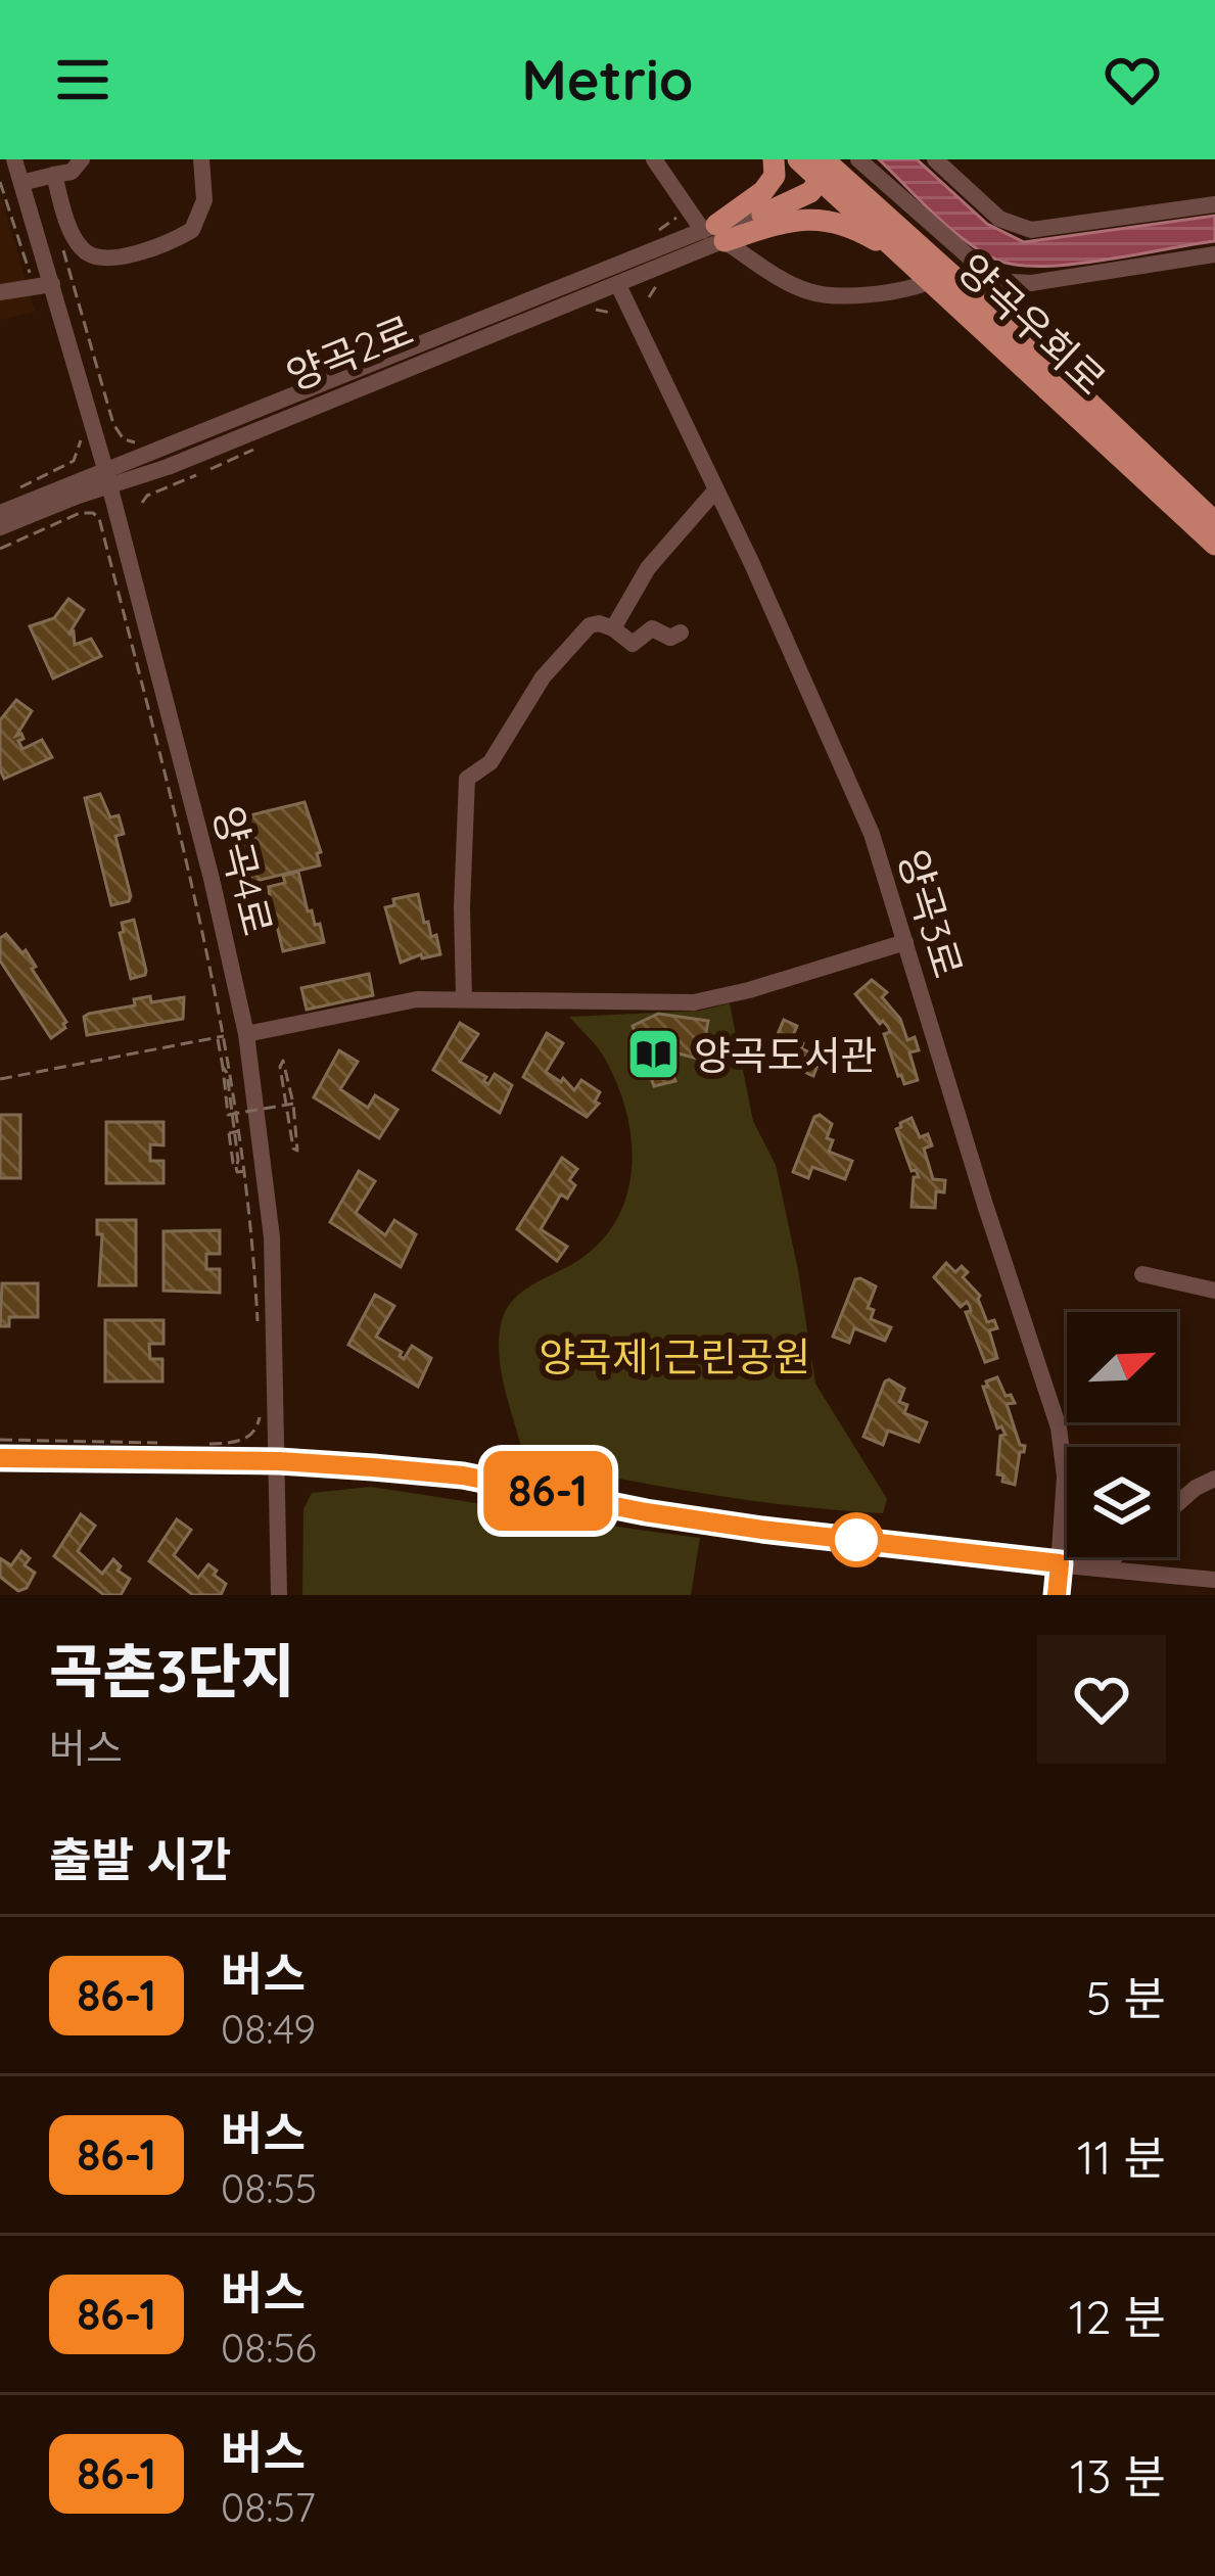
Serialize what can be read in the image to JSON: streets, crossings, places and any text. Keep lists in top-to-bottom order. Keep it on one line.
{"streets":{"main road":["양곡우회로","양곡2로"],"street":["양곡4로","양곡3로"]},"crossings":[["양곡우회로","양곡2로"],["양곡2로","양곡4로"],["양곡2로","양곡3로"]],"parks":["양곡제1근린공원"],"places":{"library":["양곡도서관"]},"lines":["bus line 86-1"],"north":"top right","page":{"header":"Metrio","on_map":"86-1","heading":[["곡촌3단지","버스"],"출발 시간"],"list":[{"mark":"86-1","name":"버스","note":"08:49","value":"5 분"},{"mark":"86-1","name":"버스","note":"08:55","value":"11 분"},{"mark":"86-1","name":"버스","note":"08:56","value":"12 분"},{"mark":"86-1","name":"버스","note":"08:57","value":"13 분"}]}}
